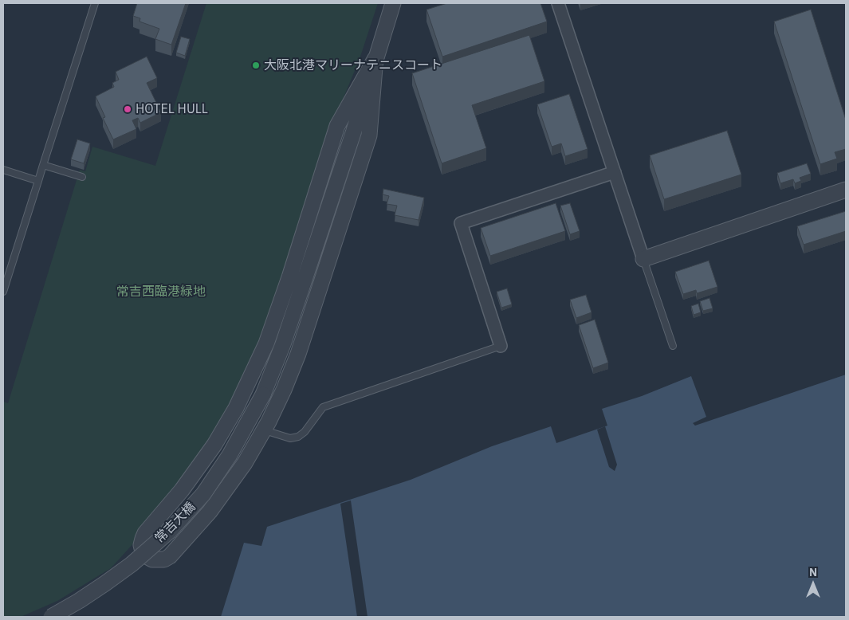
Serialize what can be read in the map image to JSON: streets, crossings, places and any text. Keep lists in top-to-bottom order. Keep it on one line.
{"streets":{"street":["常吉大橋"]},"parks":["常吉西臨港緑地"],"places":["大阪北港マリーナテニスコート","HOTEL HULL"],"north":"top"}
